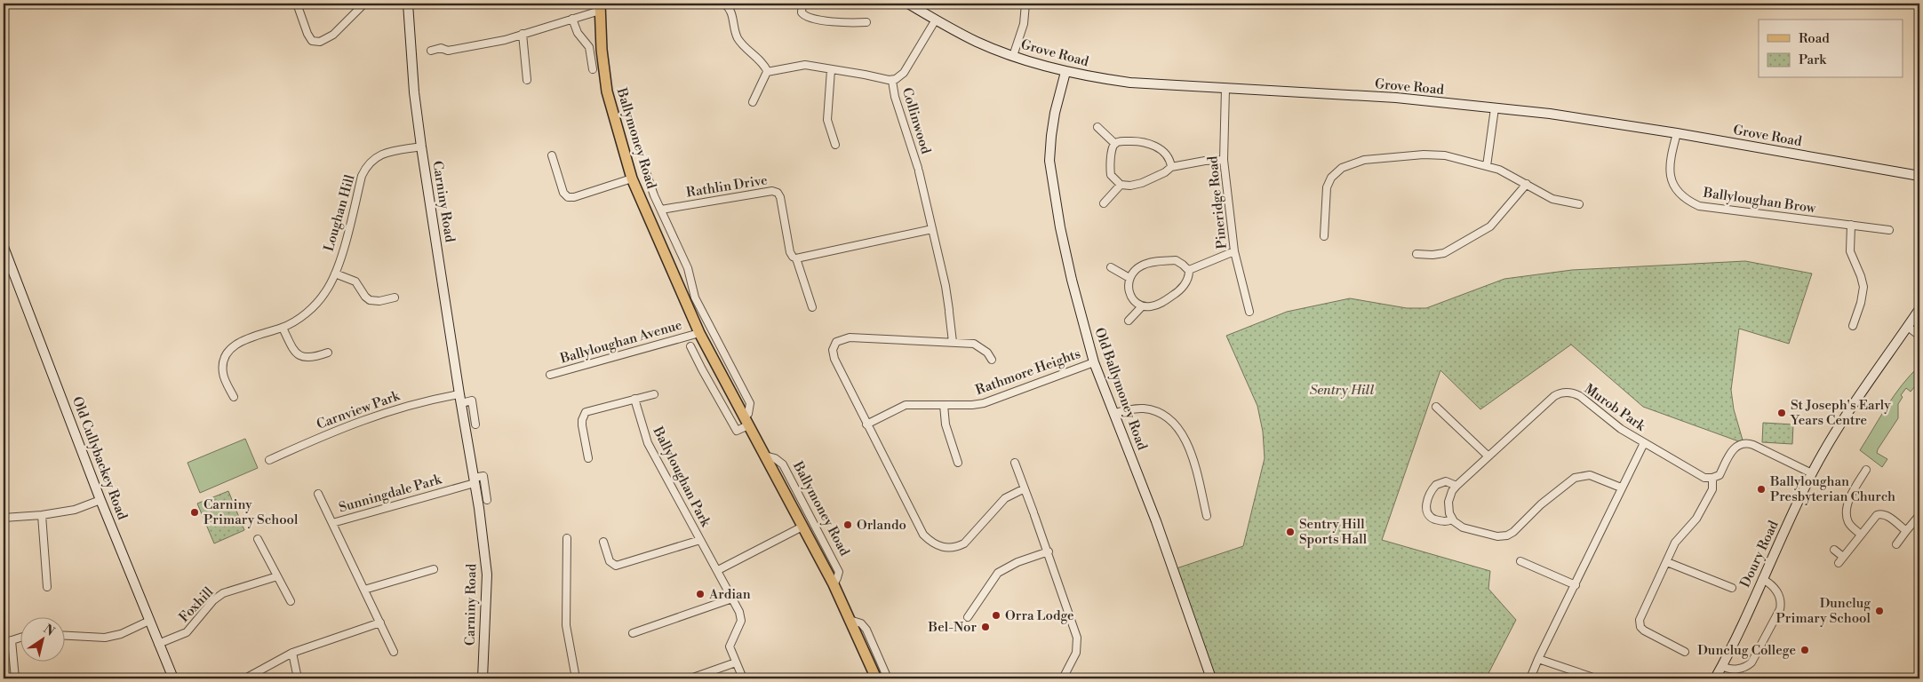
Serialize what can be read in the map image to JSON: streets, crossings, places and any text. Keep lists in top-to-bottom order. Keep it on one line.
{"streets":{"main road":["Ballymoney Road"],"street":["Grove Road","Collinwood","Rathlin Drive","Ballyloughan Brow","Carniny Road","Pineridge Road","Loughan Hill","Ballyloughan Avenue","Rathmore Heights","Old Ballymoney Road","Murob Park","Carnview Park","Old Cullybackey Road","Ballyloughan Park","Sunningdale Park","Doury Road","Foxhill"]},"crossings":[["Grove Road","Collinwood"],["Grove Road","Ballyloughan Brow"],["Grove Road","Pineridge Road"],["Grove Road","Old Ballymoney Road"],["Ballymoney Road","Rathlin Drive"],["Ballymoney Road","Ballyloughan Avenue"],["Carniny Road","Loughan Hill"],["Carniny Road","Carnview Park"],["Carniny Road","Sunningdale Park"],["Rathmore Heights","Old Ballymoney Road"],["Old Cullybackey Road","Foxhill"]],"parks":["Sentry Hill"],"places":["St Joseph's Early Years Centre","Ballyloughan Presbyterian Church","Carniny Primary School","Orlando","Sentry Hill Sports Hall","Ardian","Dunclug Primary School","Orra Lodge","Bel-Nor","Dunclug College"],"legend":["Road","Park"],"north":"top right"}
